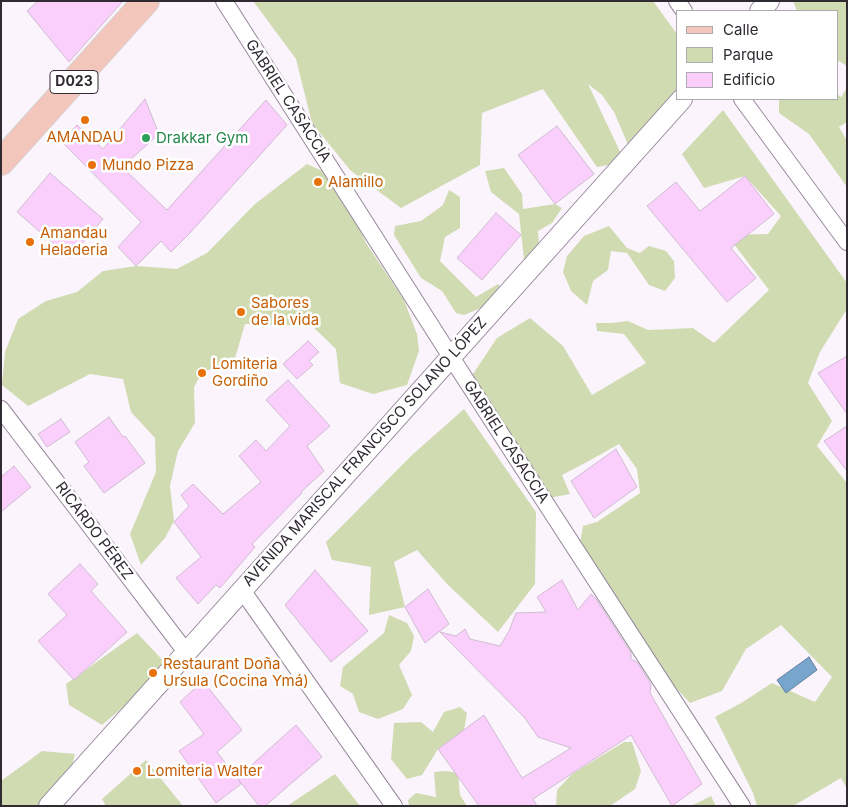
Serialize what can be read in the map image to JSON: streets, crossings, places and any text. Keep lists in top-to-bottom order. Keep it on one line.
{"streets":{"main road":["D023"],"street":["GABRIEL CASACCIA","AVENIDA MARISCAL FRANCISCO SOLANO LÓPEZ","RICARDO PÉREZ"]},"crossings":[["GABRIEL CASACCIA","AVENIDA MARISCAL FRANCISCO SOLANO LÓPEZ"],["AVENIDA MARISCAL FRANCISCO SOLANO LÓPEZ","RICARDO PÉREZ"]],"places":["AMANDAU","Drakkar Gym","Mundo Pizza","Alamillo","Amandau Heladeria","Sabores de la vida","Lomiteria Gordiño","Restaurant Doña Ursula (Cocina Ymá)","Lomiteria Walter"],"legend":["Calle","Parque","Edificio"]}
